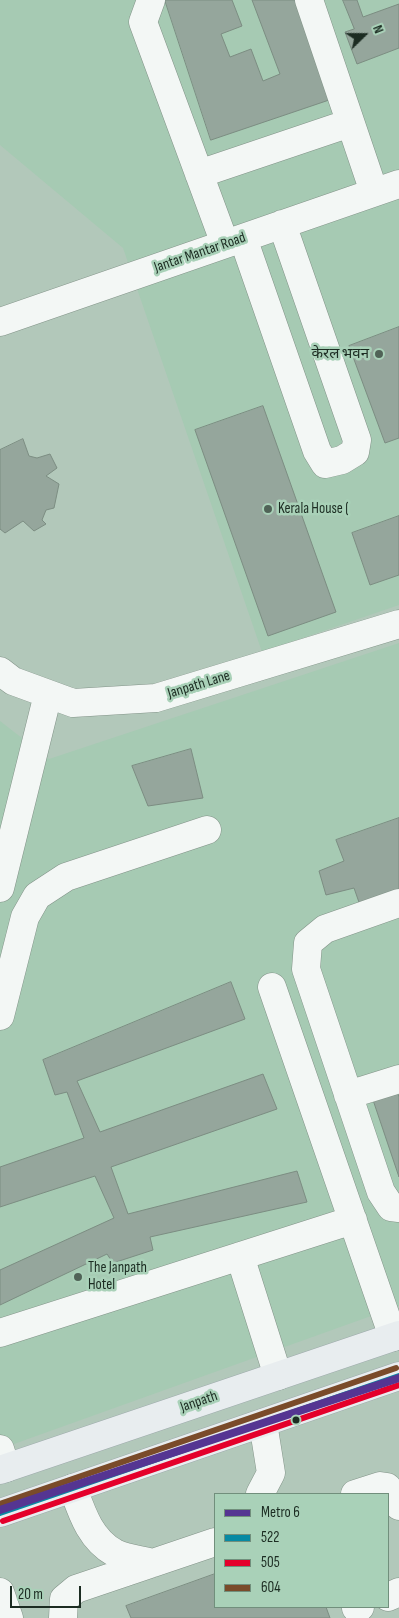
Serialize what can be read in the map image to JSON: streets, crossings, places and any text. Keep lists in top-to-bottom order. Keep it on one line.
{"streets":{"main road":["Janpath"],"street":["Jantar Mantar Road","Janpath Lane"]},"places":["केरल भवन","Kerala House (","The Janpath Hotel"],"lines":["transit line 604","transit line 522","metro line 6","transit line 505"],"legend":["Metro 6","522","505","604"],"scale_bar":"20 m","north":"right"}
